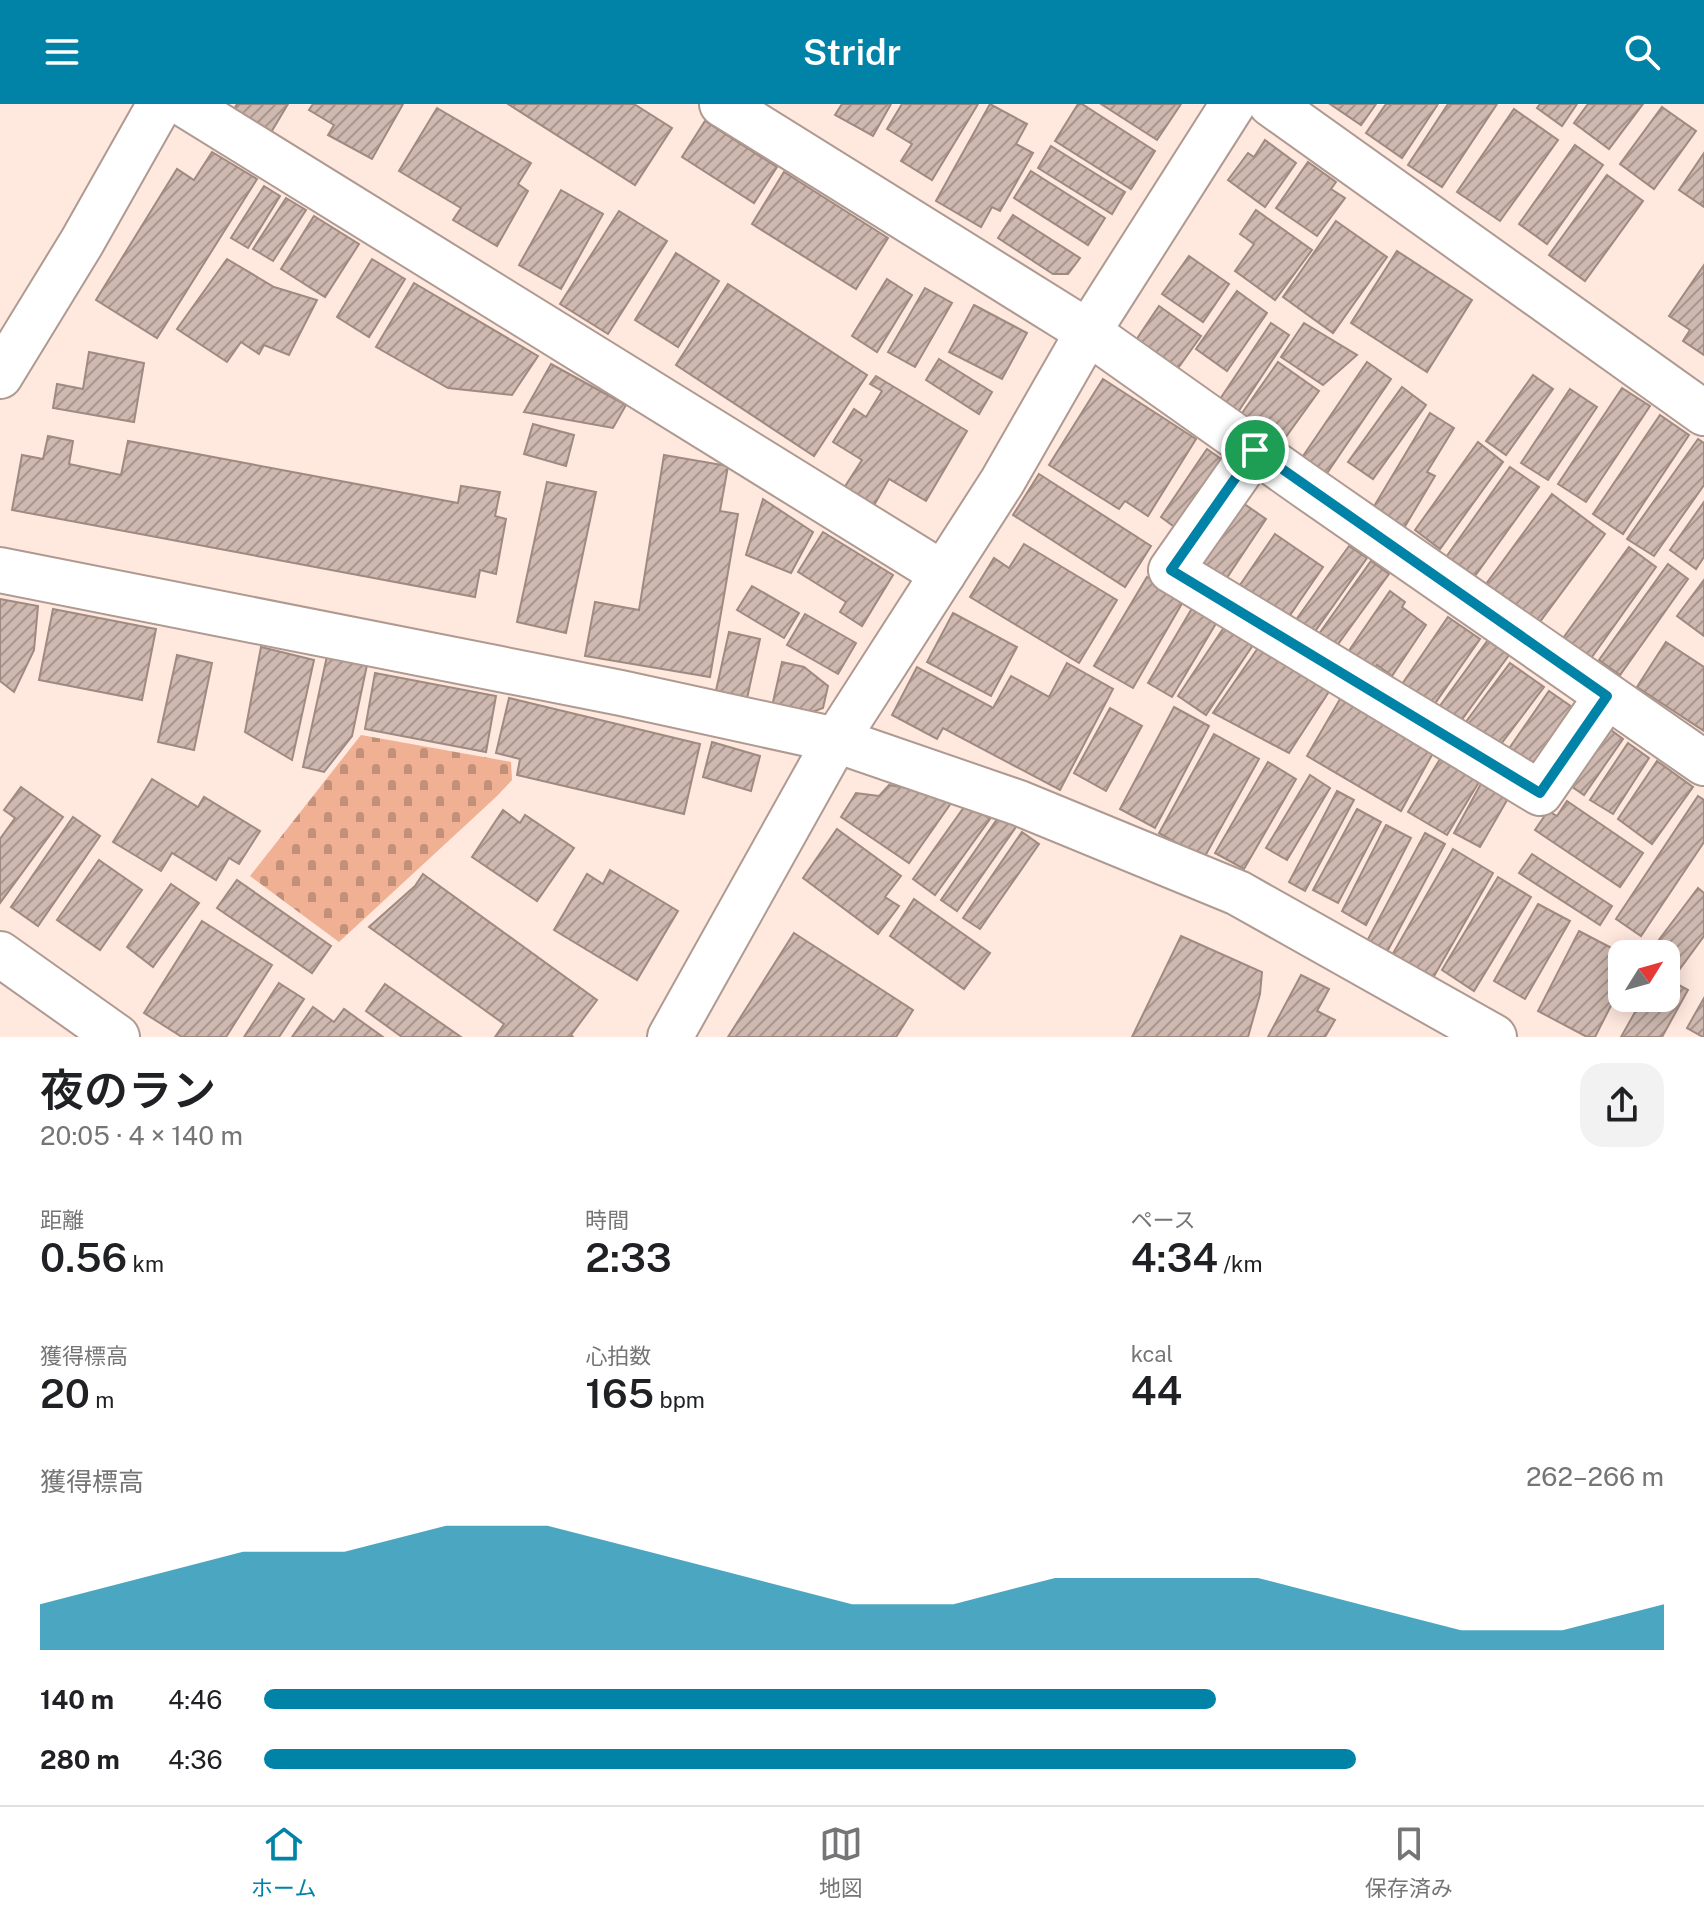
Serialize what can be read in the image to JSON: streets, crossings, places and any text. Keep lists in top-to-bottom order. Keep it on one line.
{"north":"top right","page":{"header":"Stridr","heading":["夜のラン","20:05 · 4 × 140 m"],"stats":[["距離","0.56 km"],["時間","2:33"],["ペース","4:34 /km"],["獲得標高","20 m"],["心拍数","165 bpm"],["kcal","44"]],"chart":["獲得標高","262–266 m"],"list":[{"name":"140 m","note":"4:46"},{"name":"280 m","note":"4:36"}],"tabs":["ホーム","地図","保存済み"]}}
